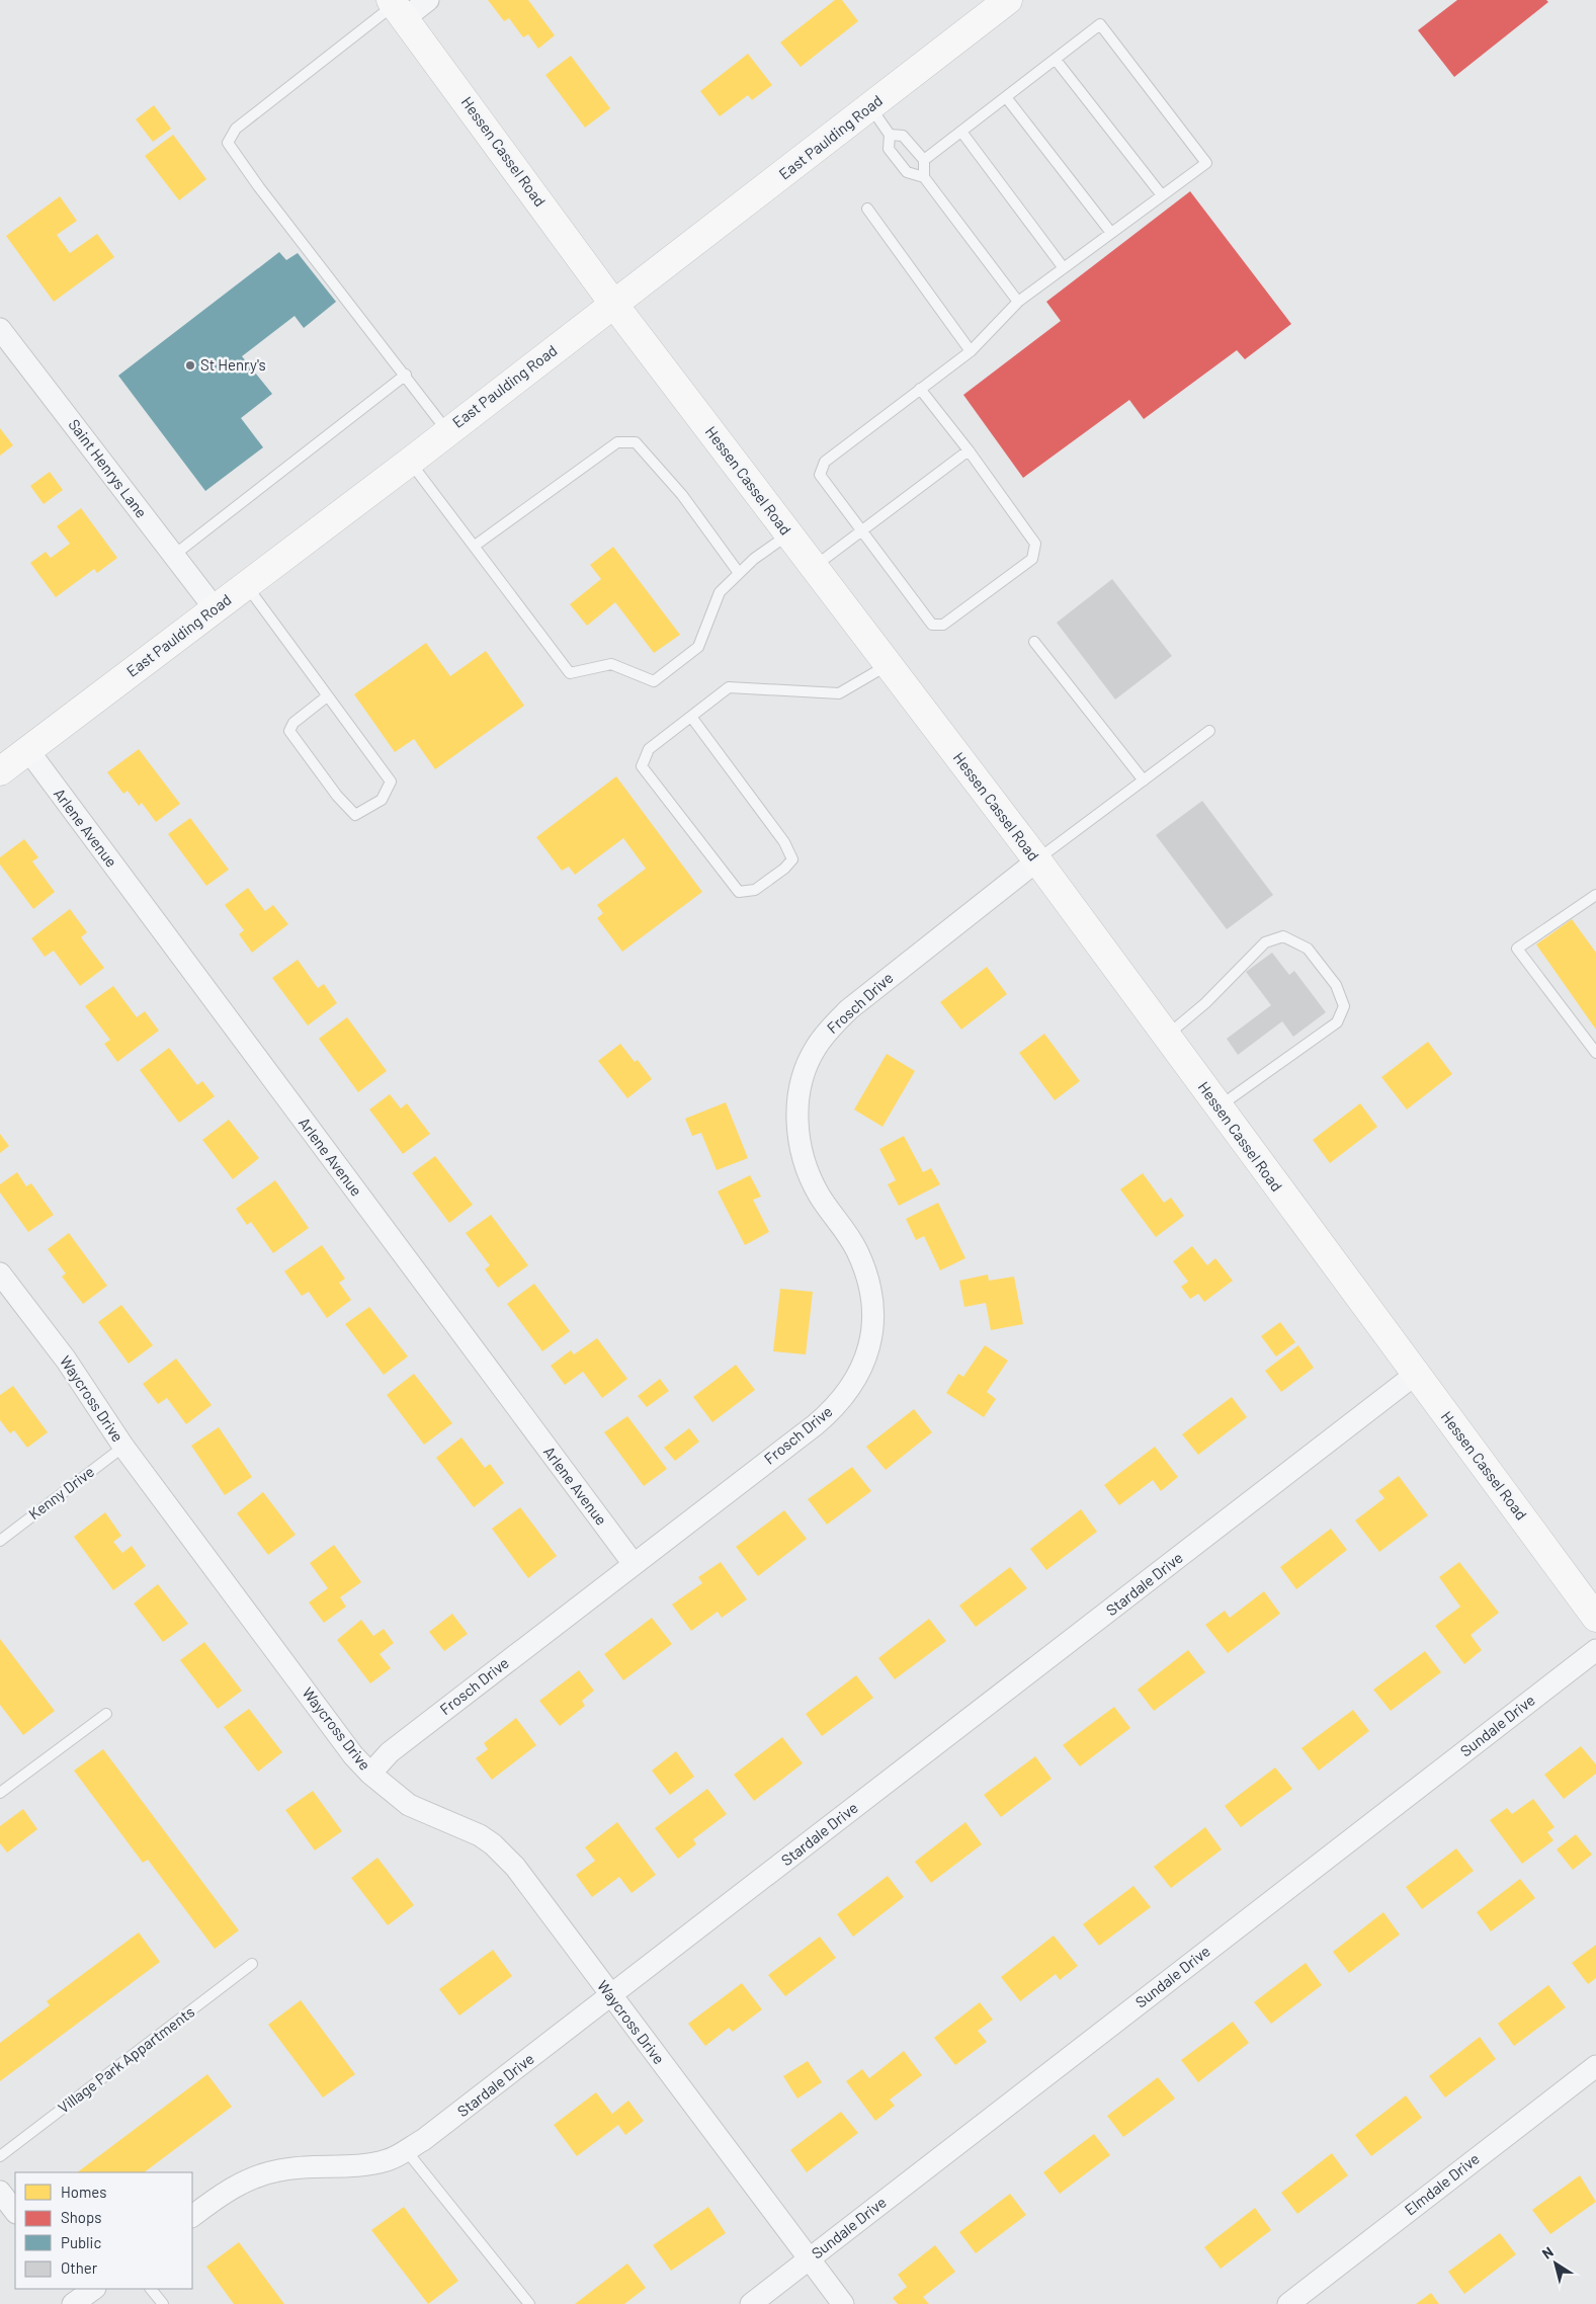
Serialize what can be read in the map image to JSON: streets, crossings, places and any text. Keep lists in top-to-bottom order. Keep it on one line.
{"streets":{"main road":["East Paulding Road","Hessen Cassel Road"],"street":["Saint Henrys Lane","Arlene Avenue","Frosch Drive","Waycross Drive","Stardale Drive","Sundale Drive","Elmdale Drive"],"lane":["Kenny Drive","Village Park Appartments"]},"crossings":[["East Paulding Road","Hessen Cassel Road"],["East Paulding Road","Saint Henrys Lane"],["East Paulding Road","Arlene Avenue"],["Hessen Cassel Road","Frosch Drive"],["Hessen Cassel Road","Stardale Drive"],["Arlene Avenue","Frosch Drive"],["Frosch Drive","Waycross Drive"],["Waycross Drive","Kenny Drive"],["Waycross Drive","Stardale Drive"],["Waycross Drive","Sundale Drive"]],"places":["St Henry's"],"legend":["Homes","Shops","Public","Other"],"north":"top left"}
